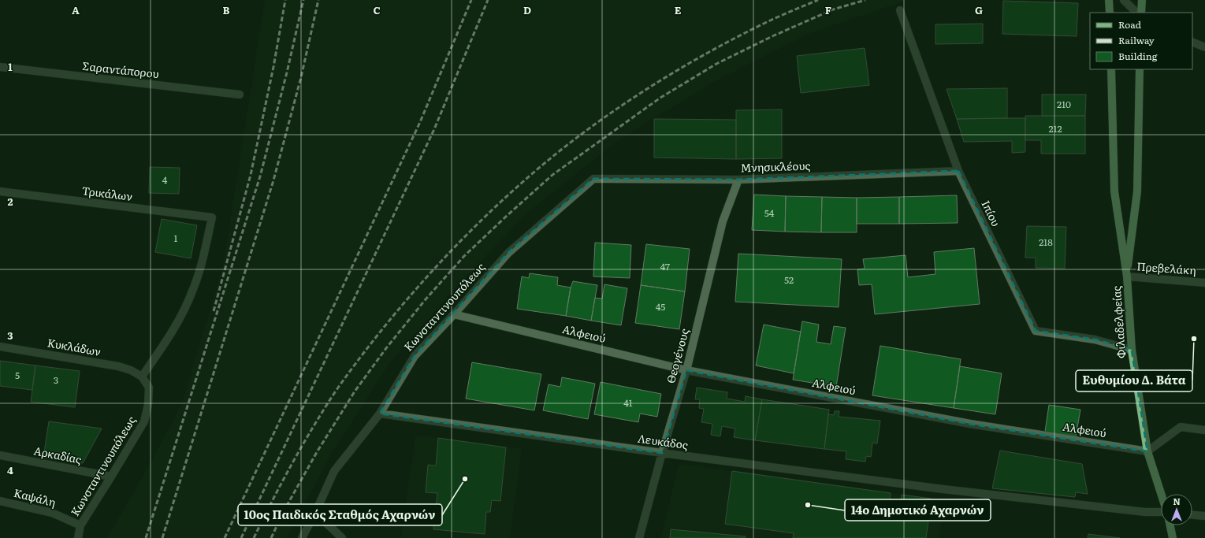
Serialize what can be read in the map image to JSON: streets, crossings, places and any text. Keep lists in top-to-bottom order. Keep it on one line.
{"streets":{"main road":["Φιλαδελφείας"],"street":["Σαραντάπορου","Μνησικλέους","Τρικάλων","Ιπίου","Πρεβελάκη","Κωνσταντινουπόλεως","Αλφειού","Κυκλάδων","Θεογένους","Λευκάδος","Αρκαδίας","Καψάλη"]},"crossings":[["Μνησικλέους","Ιπίου"],["Μνησικλέους","Κωνσταντινουπόλεως"],["Μνησικλέους","Θεογένους"],["Τρικάλων","Κωνσταντινουπόλεως"],["Τρικάλων","Κυκλάδων"],["Ιπίου","Φιλαδελφείας"],["Πρεβελάκη","Φιλαδελφείας"],["Κωνσταντινουπόλεως","Αλφειού"],["Κωνσταντινουπόλεως","Κυκλάδων"],["Κωνσταντινουπόλεως","Λευκάδος"],["Κωνσταντινουπόλεως","Αρκαδίας"],["Κωνσταντινουπόλεως","Καψάλη"],["Φιλαδελφείας","Αλφειού"],["Αλφειού","Θεογένους"],["Θεογένους","Λευκάδος"]],"places":["Ευθυμίου Δ. Βάτα","10ος Παιδικός Σταθμός Αχαρνών","14ο Δημοτικό Αχαρνών"],"house_numbers":["210","212","4","54","1","218","47","52","45","5","3","41"],"legend":["Road","Railway","Building"],"north":"top","grid":{"columns":["A","B","C","D","E","F","G"],"rows":["1","2","3","4"]}}
